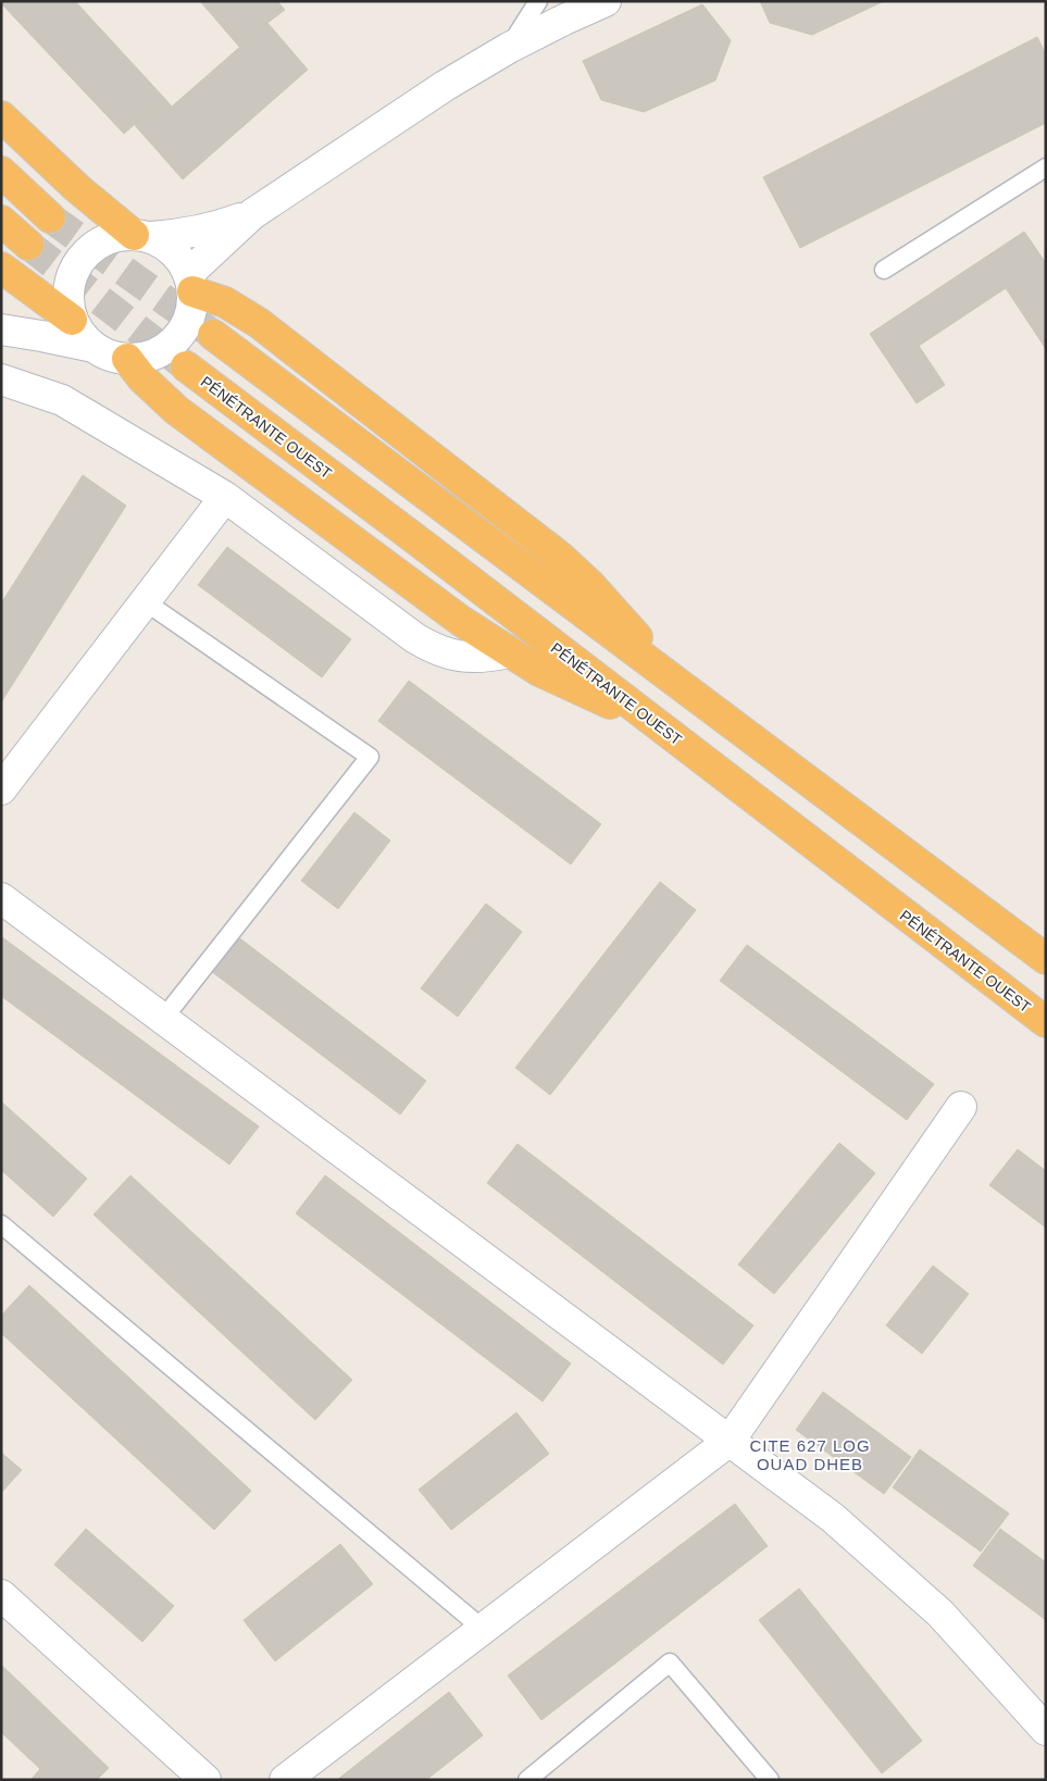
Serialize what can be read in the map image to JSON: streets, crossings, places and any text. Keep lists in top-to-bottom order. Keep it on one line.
{"streets":{"highway":["PÉNÉTRANTE OUEST"]},"districts":["CITE 627 LOG OUAD DHEB"]}
